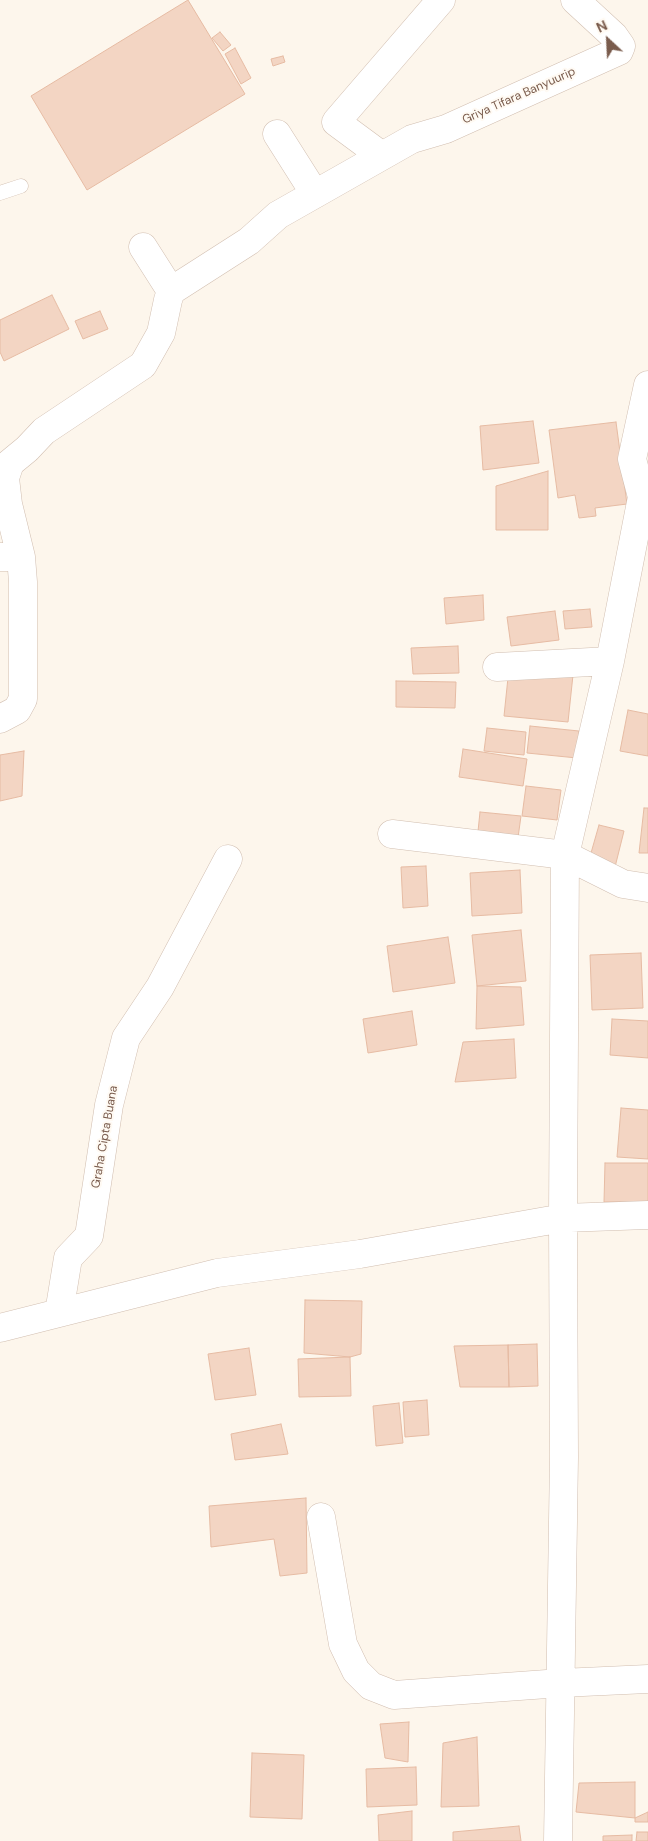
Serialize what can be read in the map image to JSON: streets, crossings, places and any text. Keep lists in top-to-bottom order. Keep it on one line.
{"streets":{"street":["Griya Tifara Banyuurip","Graha Cipta Buana"]},"north":"top left"}
